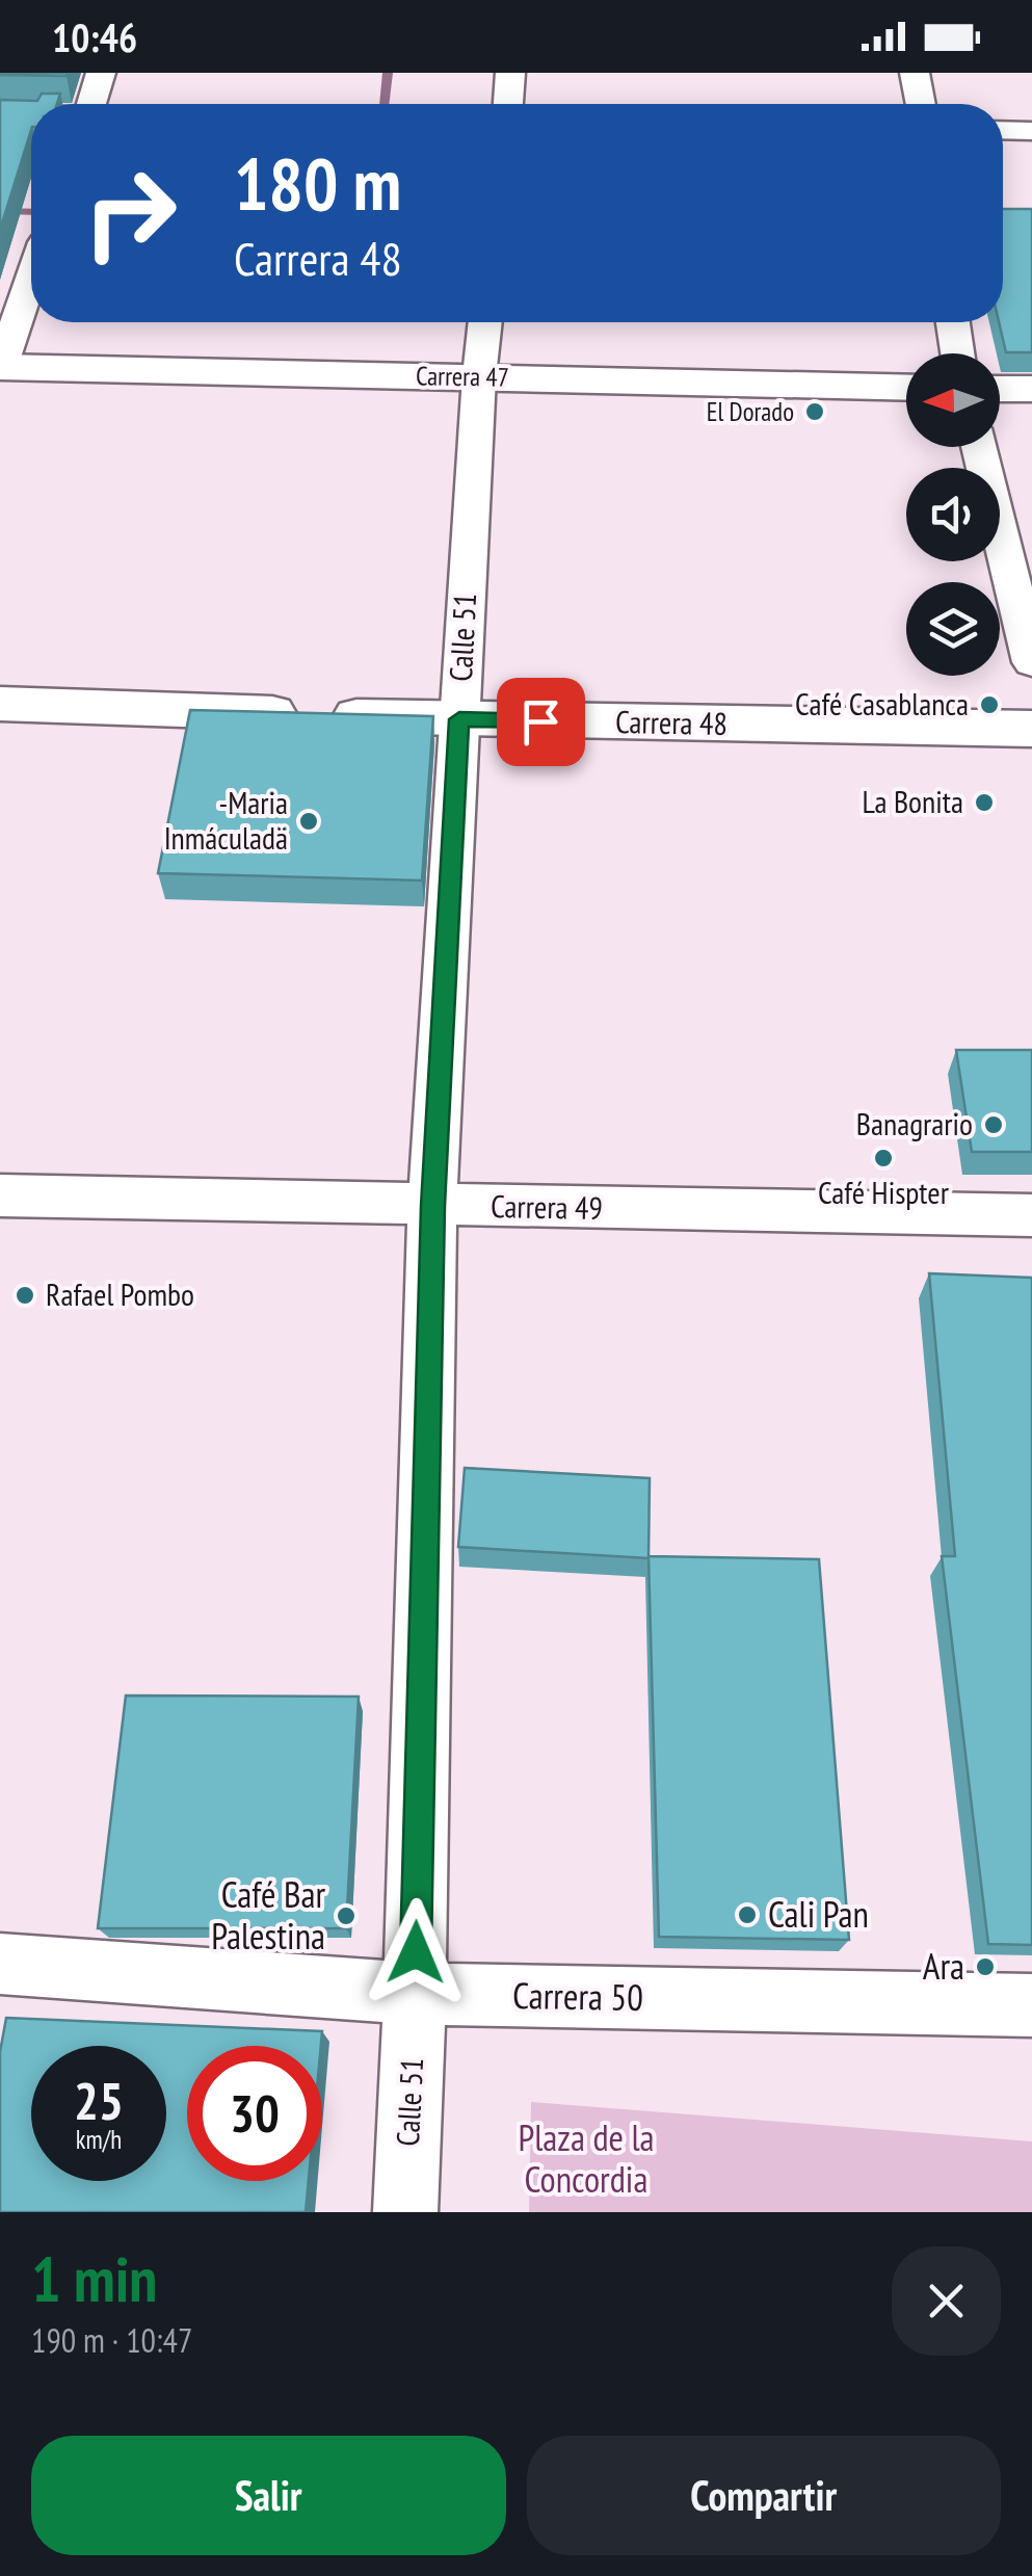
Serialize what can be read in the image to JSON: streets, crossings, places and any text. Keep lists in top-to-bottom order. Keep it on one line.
{"streets":{"main road":["Carrera 47","Carrera 48"],"street":["Calle 51","Carrera 49","Carrera 50"]},"crossings":[["Carrera 47","Calle 51"],["Calle 51","Carrera 48"],["Calle 51","Carrera 49"],["Calle 51","Carrera 50"]],"parks":["Plaza de la Concordia"],"places":["El Dorado","Café Casablanca","La Bonita","-Maria Inmáculadä","Banagrario","Café Hispter","Rafael Pombo","Cali Pan","Café Bar Palestina","Ara"],"north":"left","page":{"status":"10:46","turn":["180 m","Carrera 48"],"speed":"25 km/h","limit":"30","heading":["1 min","190 m · 10:47"],"buttons":["Salir","Compartir"]}}
